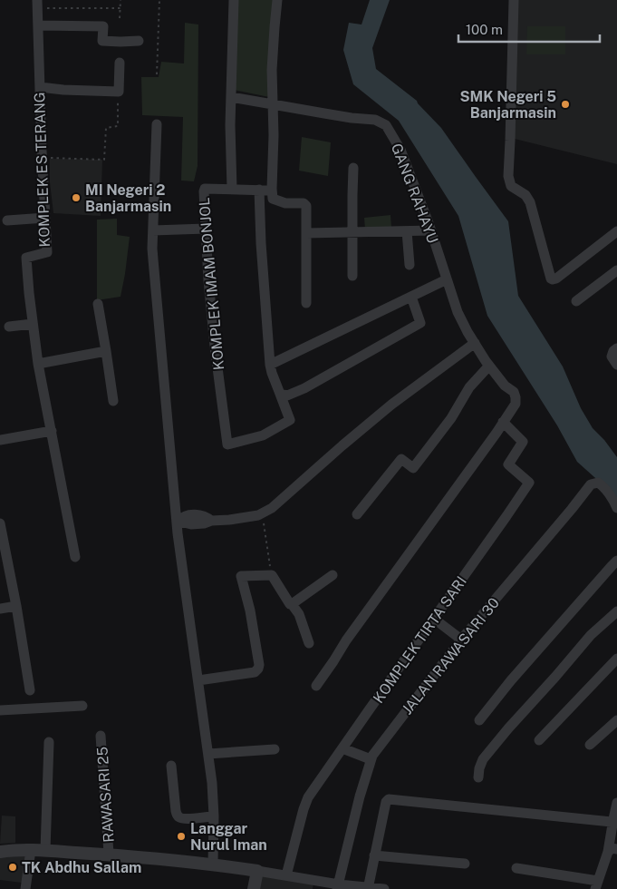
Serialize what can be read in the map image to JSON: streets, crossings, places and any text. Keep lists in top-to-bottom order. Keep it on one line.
{"streets":{"street":["KOMPLEK ES TERANG","GANG RAHAYU","KOMPLEK IMAM BONJOL","KOMPLEK TIRTA SARI","JALAN RAWASARI 30","RAWASARI 25"]},"crossings":[["GANG RAHAYU","KOMPLEK IMAM BONJOL"],["GANG RAHAYU","KOMPLEK TIRTA SARI"]],"places":["SMK Negeri 5 Banjarmasin","MI Negeri 2 Banjarmasin","Langgar Nurul Iman","TK Abdhu Sallam"],"scale_bar":"100 m"}
